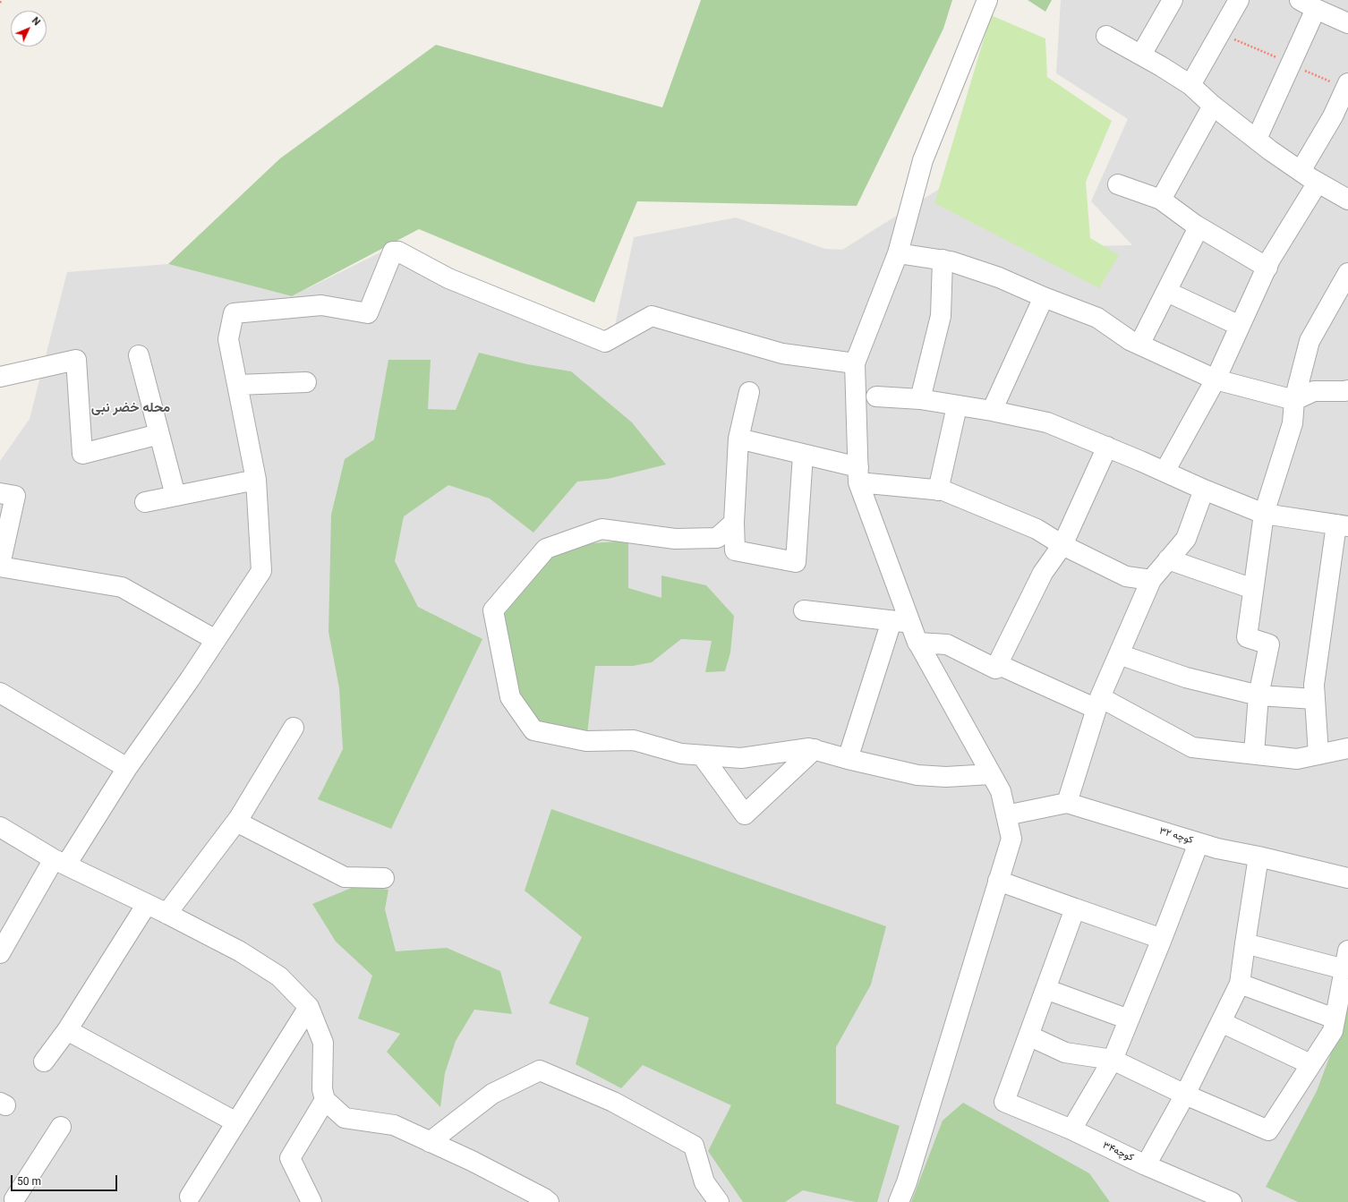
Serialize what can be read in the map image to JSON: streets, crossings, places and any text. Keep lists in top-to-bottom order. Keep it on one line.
{"streets":{"street":["کوچه ۳۲","کوچه۳۴"]},"districts":["محله خضر نبی"],"scale_bar":"50 m","north":"top right"}
